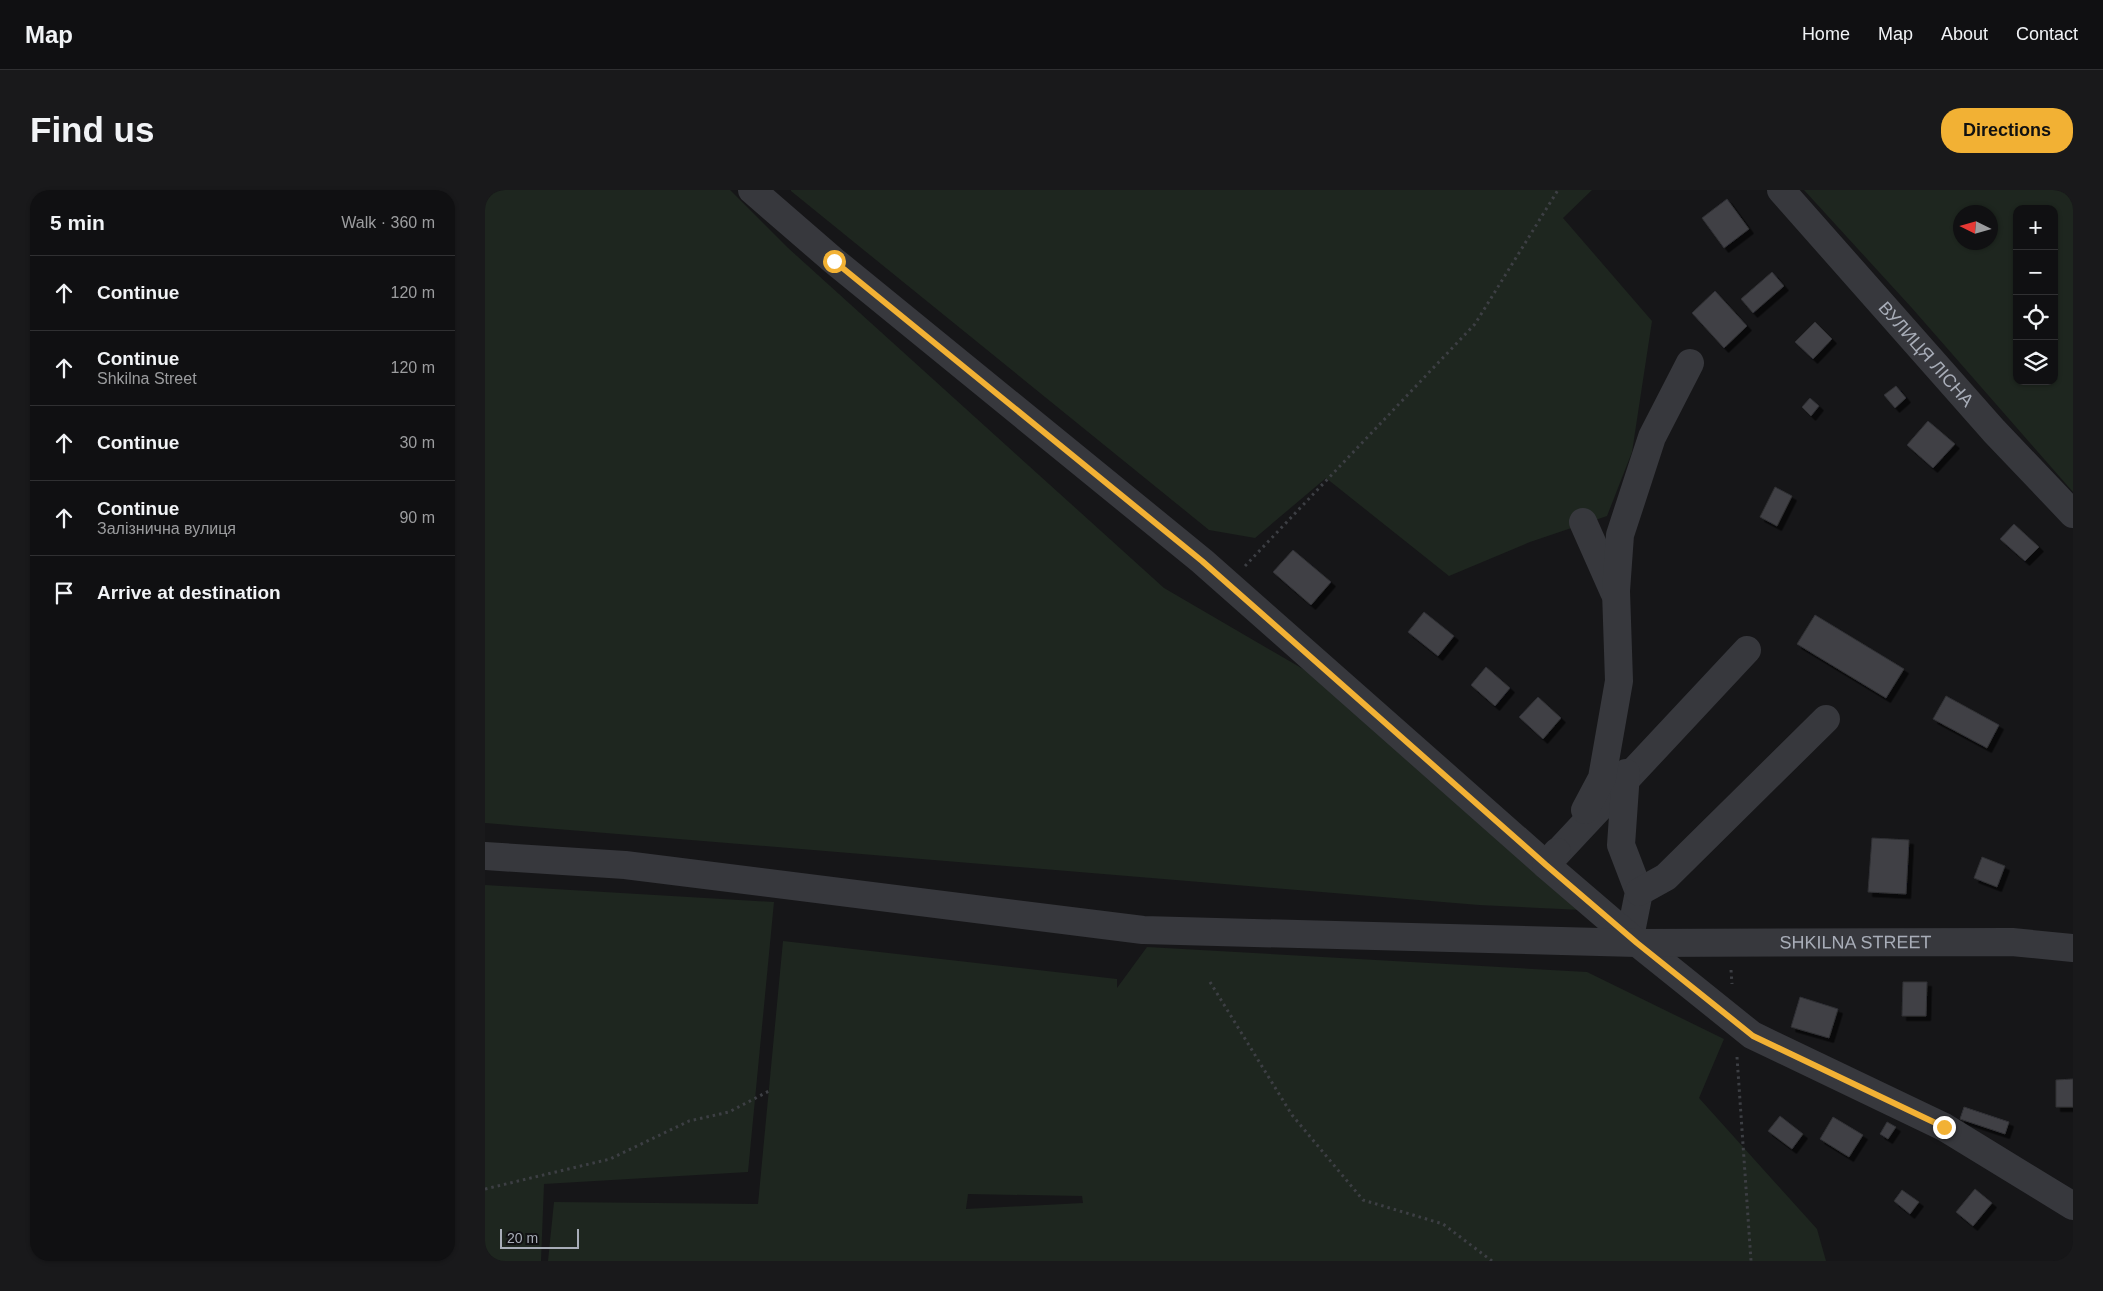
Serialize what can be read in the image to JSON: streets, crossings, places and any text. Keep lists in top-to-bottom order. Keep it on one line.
{"streets":{"street":["ВУЛИЦЯ ЛІСНА","SHKILNA STREET"]},"scale_bar":"20 m","north":"left","page":{"header":"Map","nav":["Home","Map","About","Contact"],"buttons":"Directions","title":"Find us","heading":["5 min","Walk · 360 m"],"map_buttons":["+","−"],"list":[["Continue","120 m"],["Continue","Shkilna Street","120 m"],["Continue","30 m"],["Continue","Залізнична вулиця","90 m"],"Arrive at destination"],"scale":"20 m"}}
